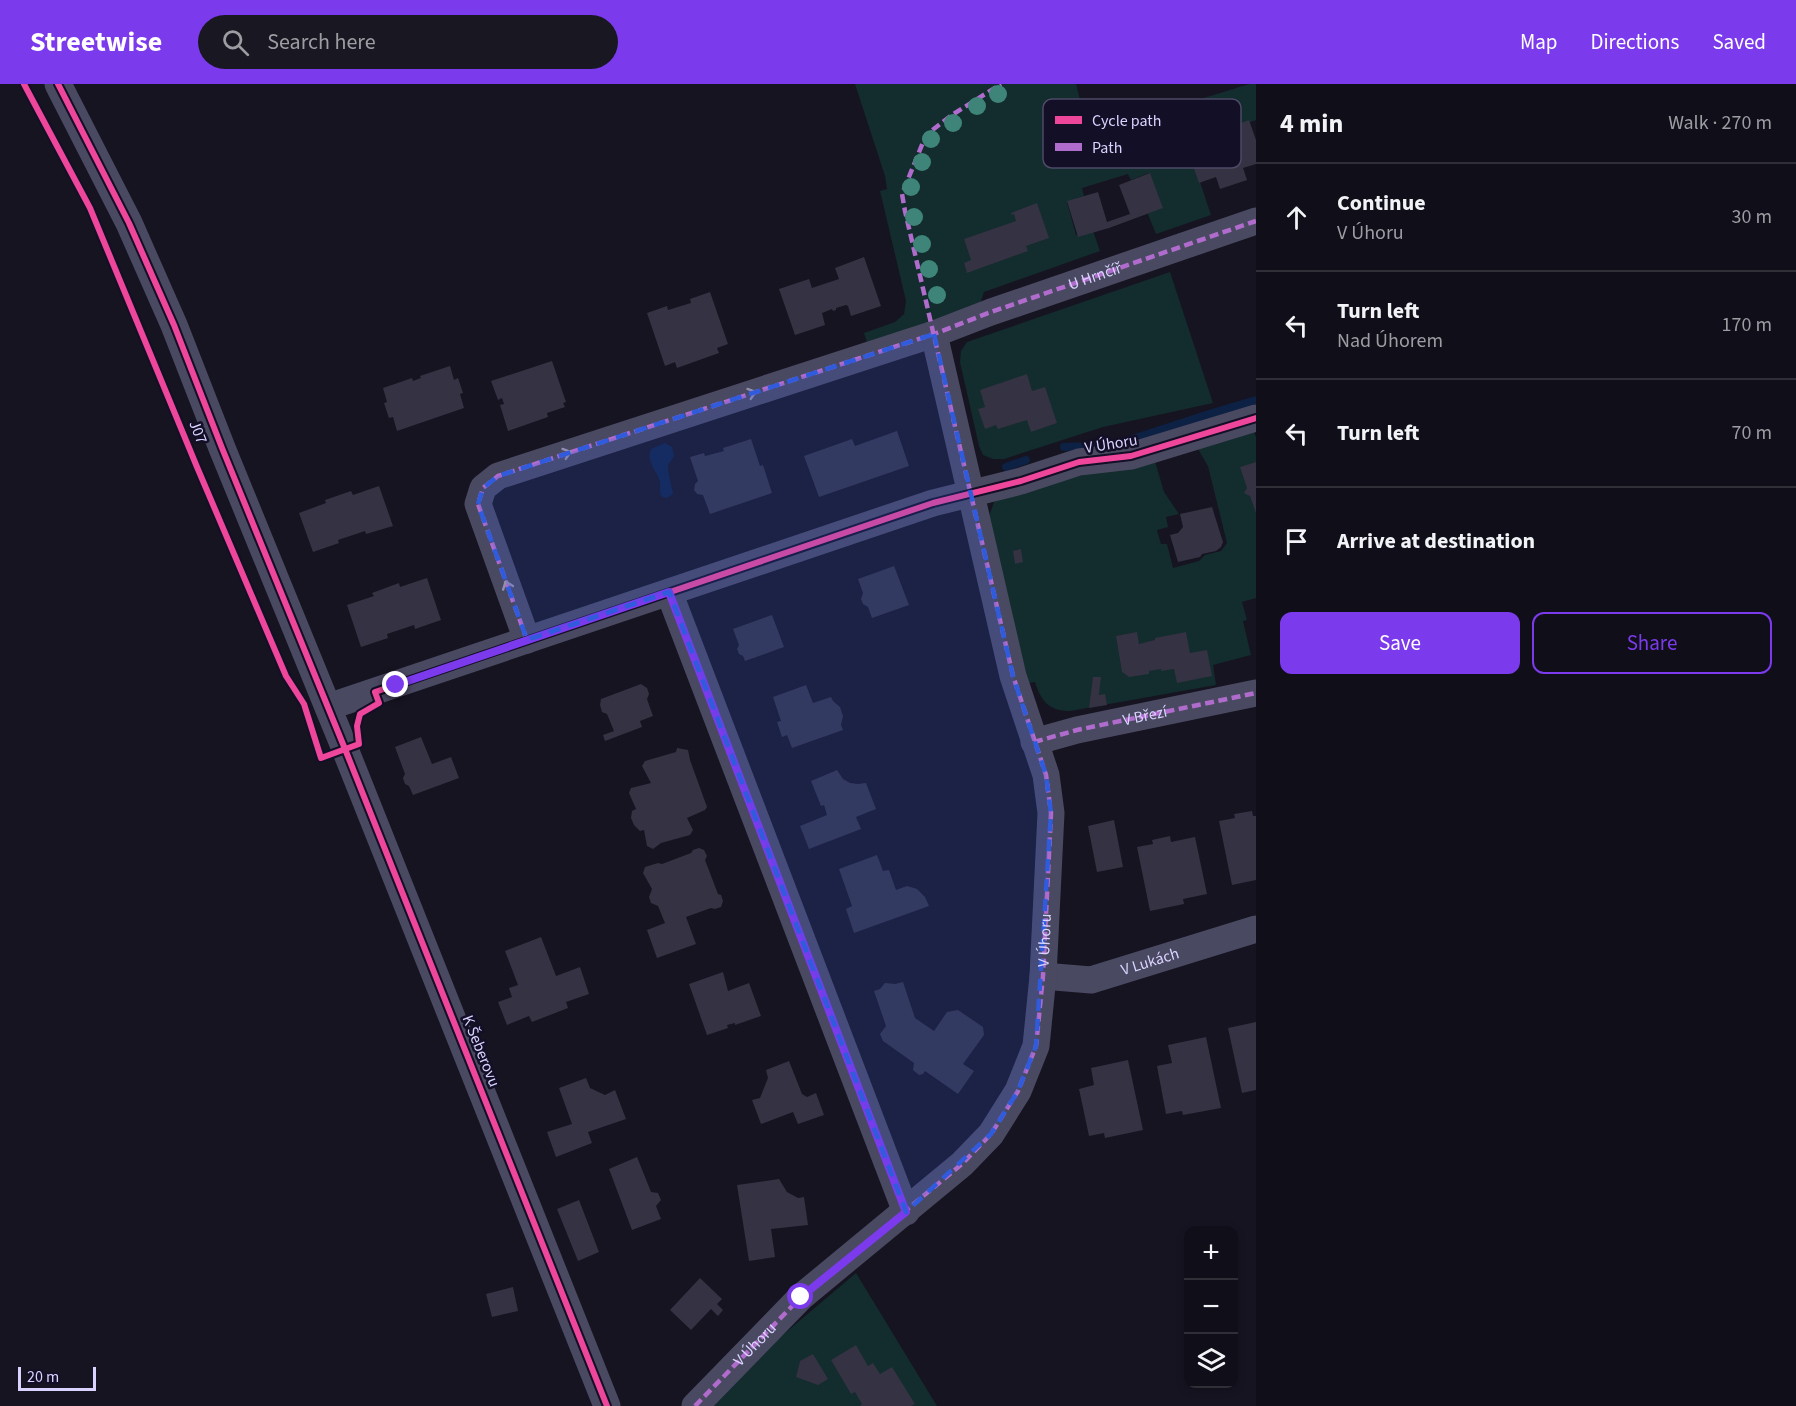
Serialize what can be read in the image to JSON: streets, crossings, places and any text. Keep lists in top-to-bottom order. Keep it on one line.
{"streets":{"street":["U Hrnčíř","V Úhoru","V Březí","V Lukách","K Šeberovu"],"cycle path":["J07"]},"crossings":[["V Úhoru","V Březí"],["V Úhoru","V Lukách"]],"legend":["Cycle path","Path"],"scale_bar":"20 m","page":{"header":"Streetwise","search":"Search here","nav":["Map","Directions","Saved"],"heading":["4 min","Walk · 270 m"],"list":[["Continue","V Úhoru","30 m"],["Turn left","Nad Úhorem","170 m"],["Turn left","70 m"],"Arrive at destination"],"buttons":["Save","Share"],"map_buttons":["+","−"],"scale":"20 m"}}
